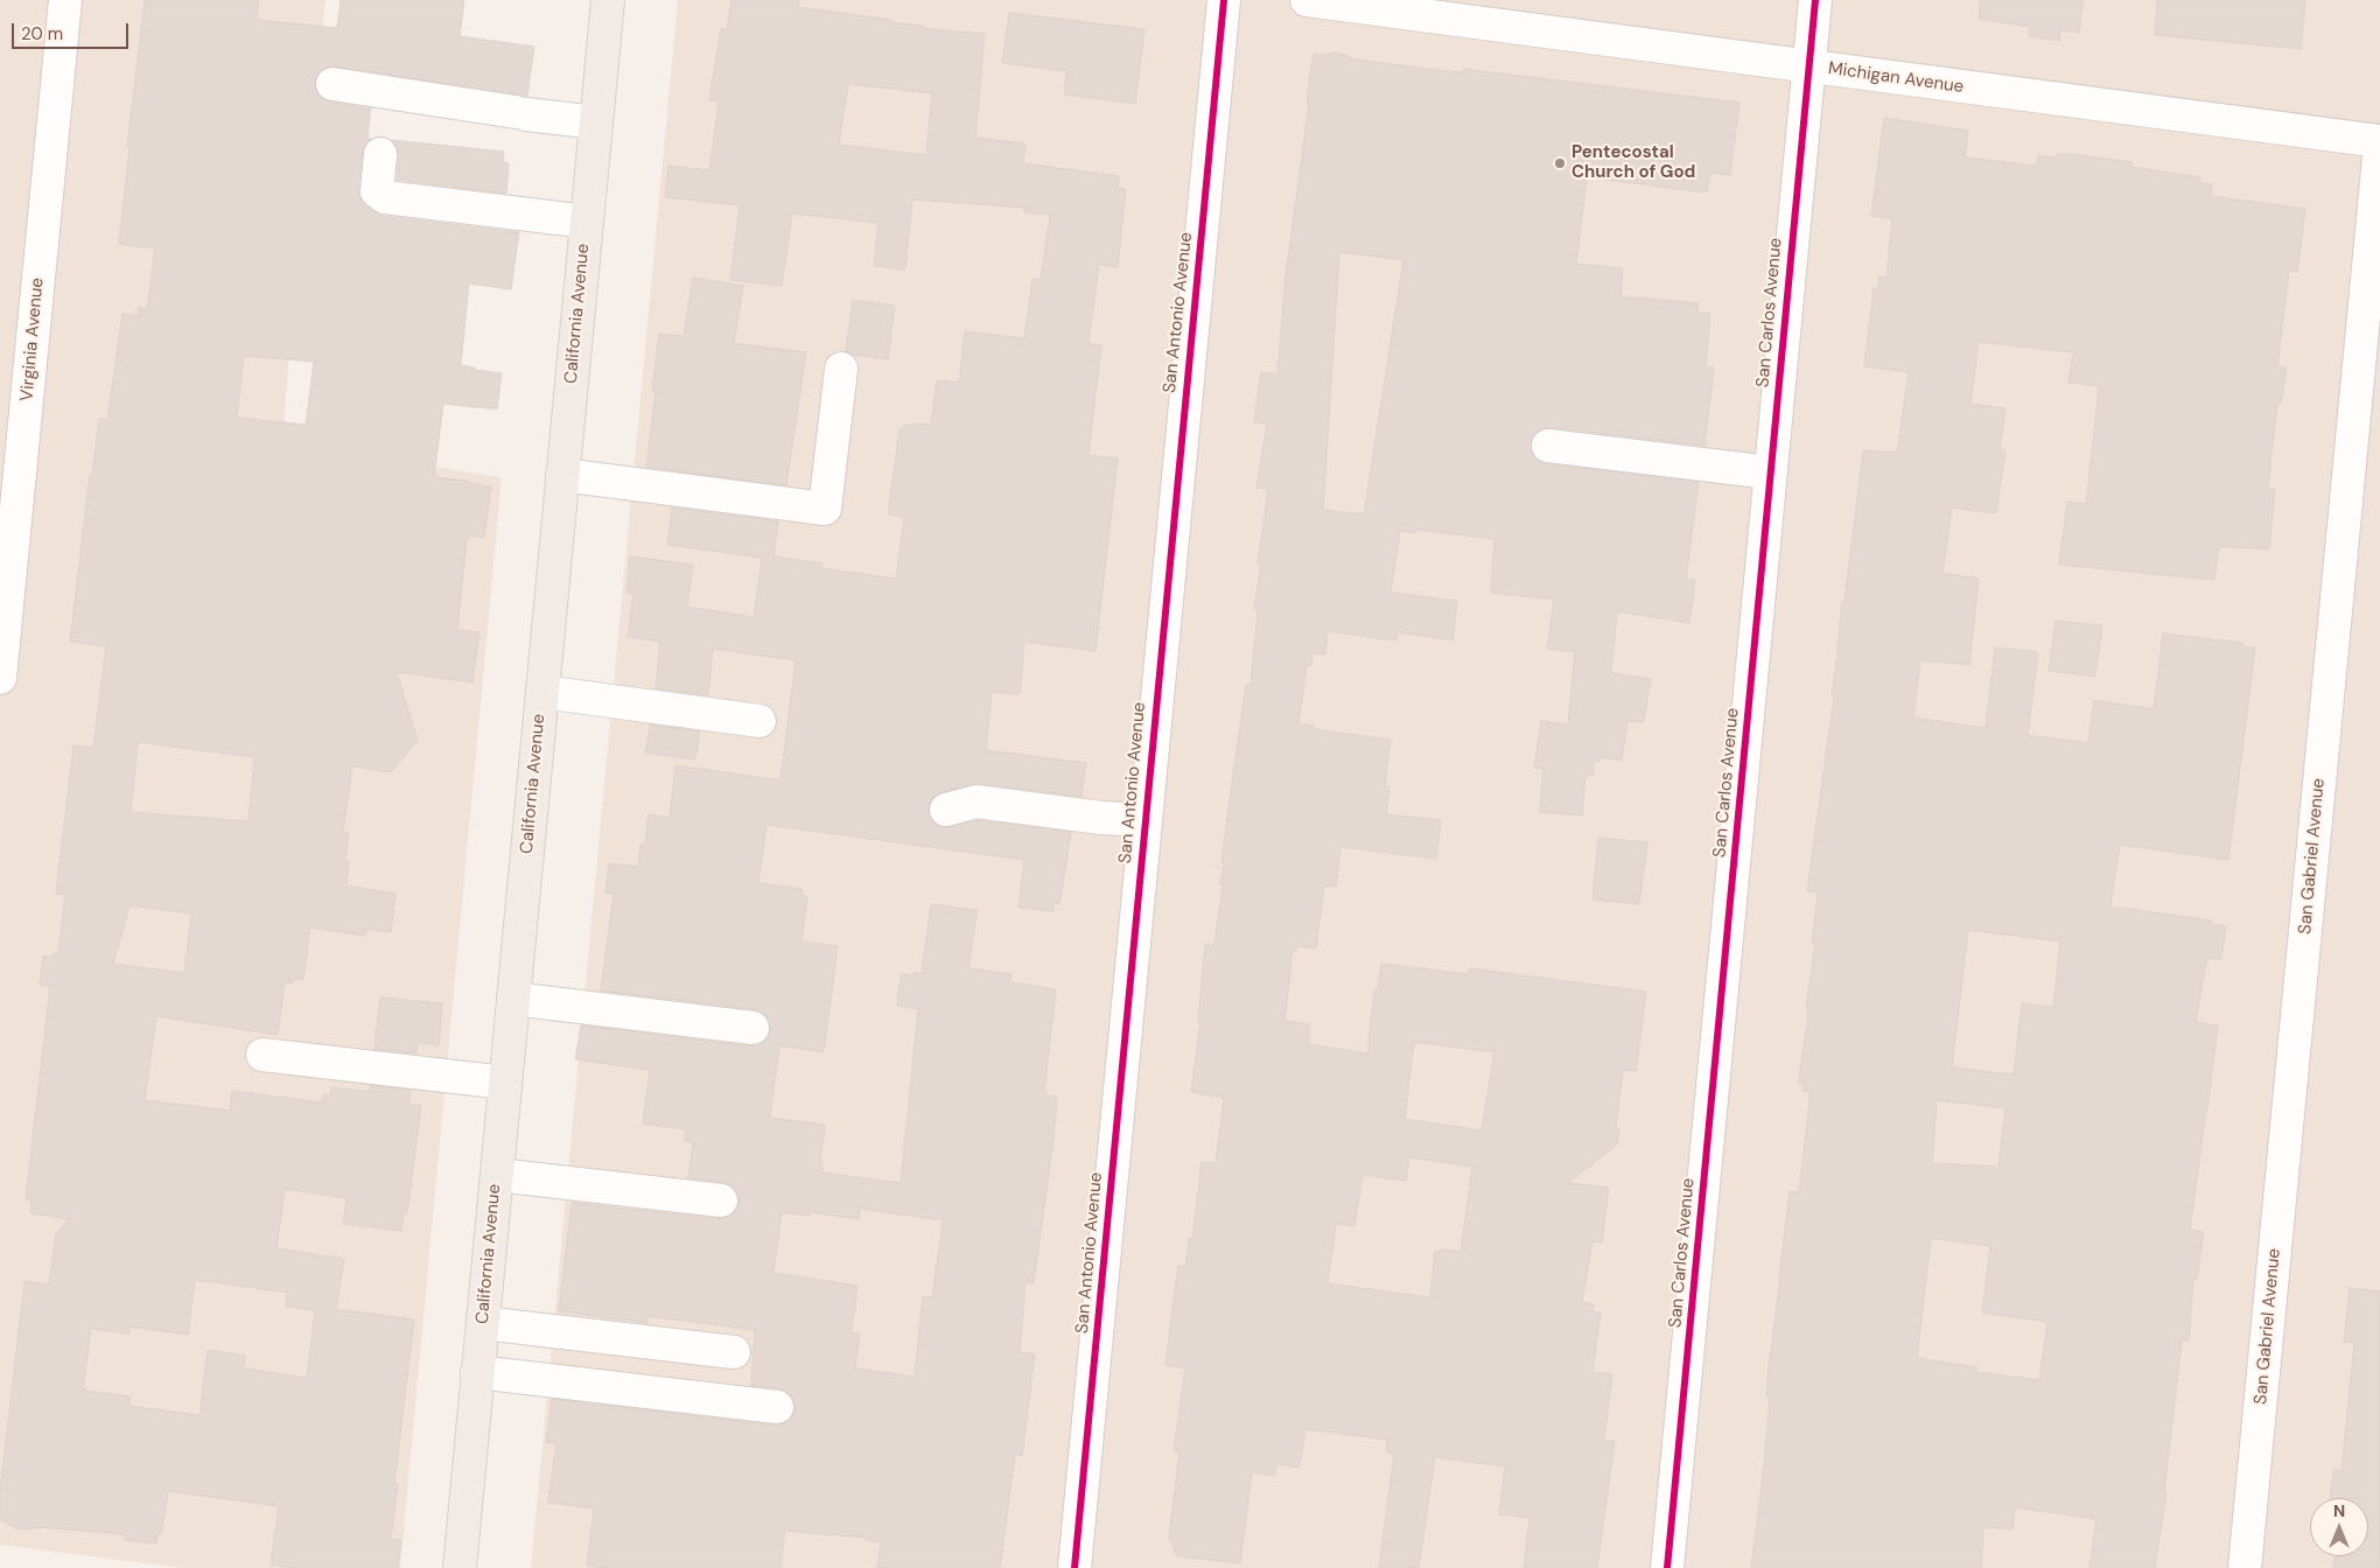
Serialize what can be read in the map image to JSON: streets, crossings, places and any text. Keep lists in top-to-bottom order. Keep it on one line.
{"streets":{"main road":["California Avenue"],"street":["Michigan Avenue","San Antonio Avenue","San Carlos Avenue","Virginia Avenue","San Gabriel Avenue"]},"crossings":[["Michigan Avenue","San Carlos Avenue"],["Michigan Avenue","San Gabriel Avenue"]],"places":["Pentecostal Church of God"],"scale_bar":"20 m","north":"top"}
